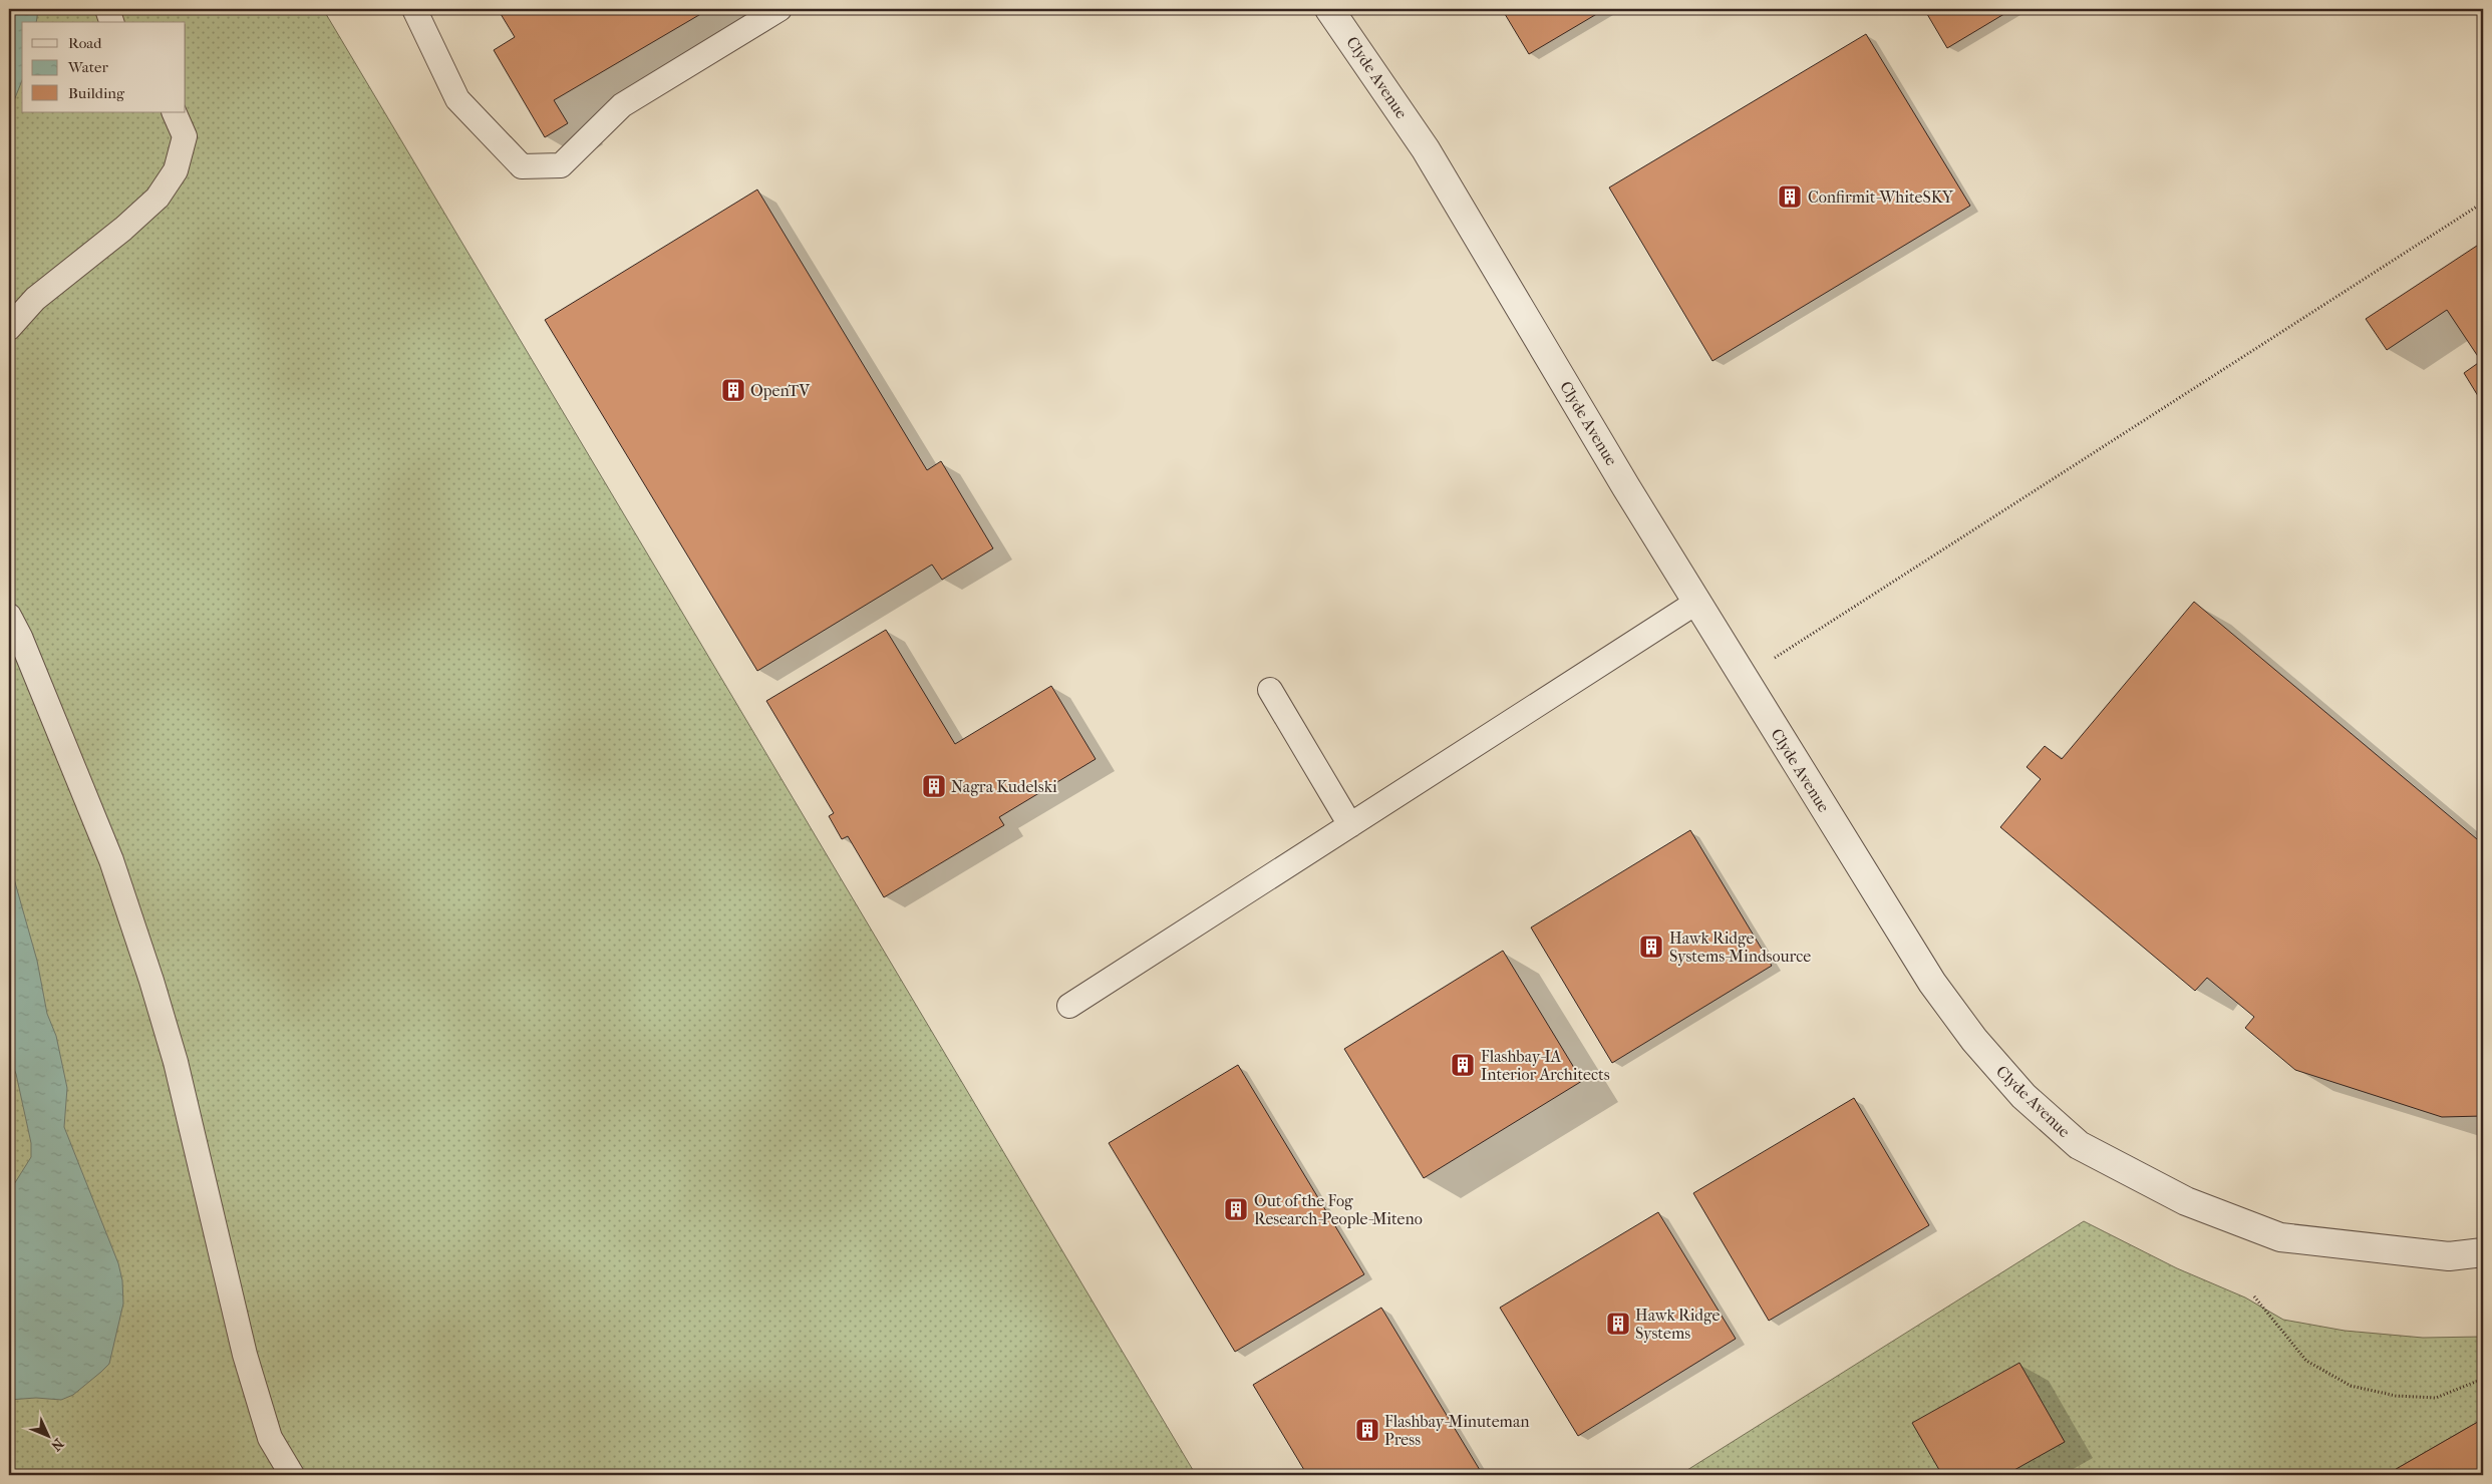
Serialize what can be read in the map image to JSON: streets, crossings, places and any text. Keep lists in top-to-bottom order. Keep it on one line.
{"streets":{"street":["Clyde Avenue"]},"places":{"building":["Confirmit-WhiteSKY","OpenTV","Nagra Kudelski","Hawk Ridge Systems-Mindsource","Flashbay-IA Interior Architects","Out of the Fog Research-People-Miteno","Hawk Ridge Systems","Flashbay-Minuteman Press"]},"legend":["Road","Water","Building"],"north":"bottom right"}
